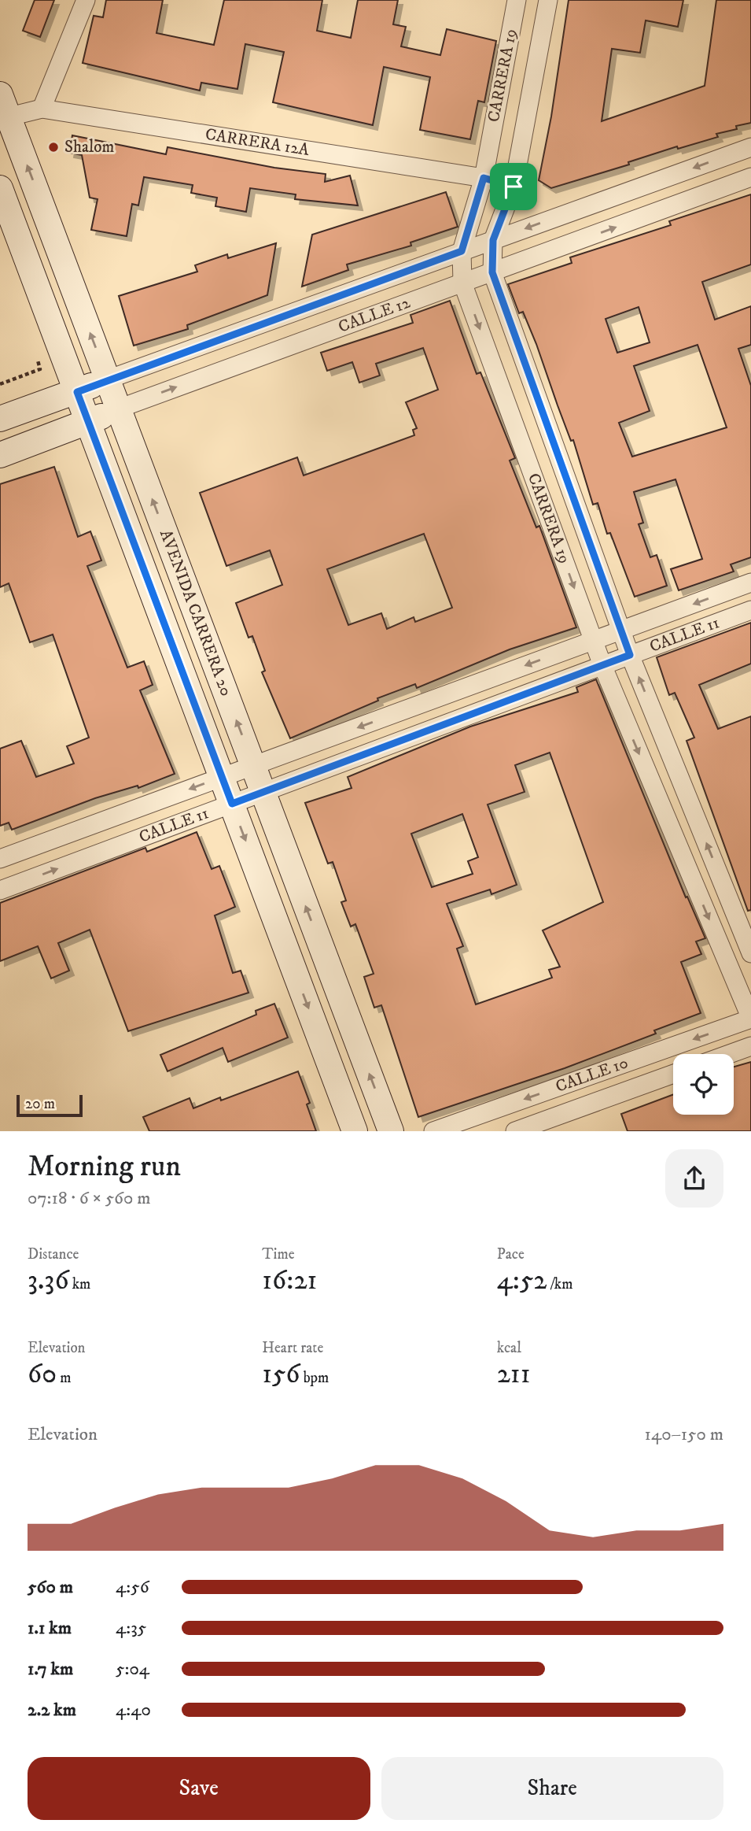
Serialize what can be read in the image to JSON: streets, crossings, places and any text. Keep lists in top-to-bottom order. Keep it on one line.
{"streets":{"main road":["CALLE 12","AVENIDA CARRERA 20"],"street":["CARRERA 19","CARRERA 12A","CALLE 11","CALLE 10"]},"crossings":[["CARRERA 19","CARRERA 12A"],["CARRERA 19","CALLE 12"],["CARRERA 19","CALLE 11"],["CARRERA 19","CALLE 10"],["CARRERA 12A","AVENIDA CARRERA 20"],["CALLE 12","AVENIDA CARRERA 20"],["AVENIDA CARRERA 20","CALLE 11"]],"places":["Shalom"],"scale_bar":"20 m","page":{"scale":"20 m","heading":["Morning run","07:18 · 6 × 560 m"],"stats":[["Distance","3.36 km"],["Time","16:21"],["Pace","4:52 /km"],["Elevation","60 m"],["Heart rate","156 bpm"],["kcal","211"]],"chart":["Elevation","140–150 m"],"list":[{"name":"560 m","note":"4:56"},{"name":"1.1 km","note":"4:35"},{"name":"1.7 km","note":"5:04"},{"name":"2.2 km","note":"4:40"}],"buttons":["Save","Share"]}}
